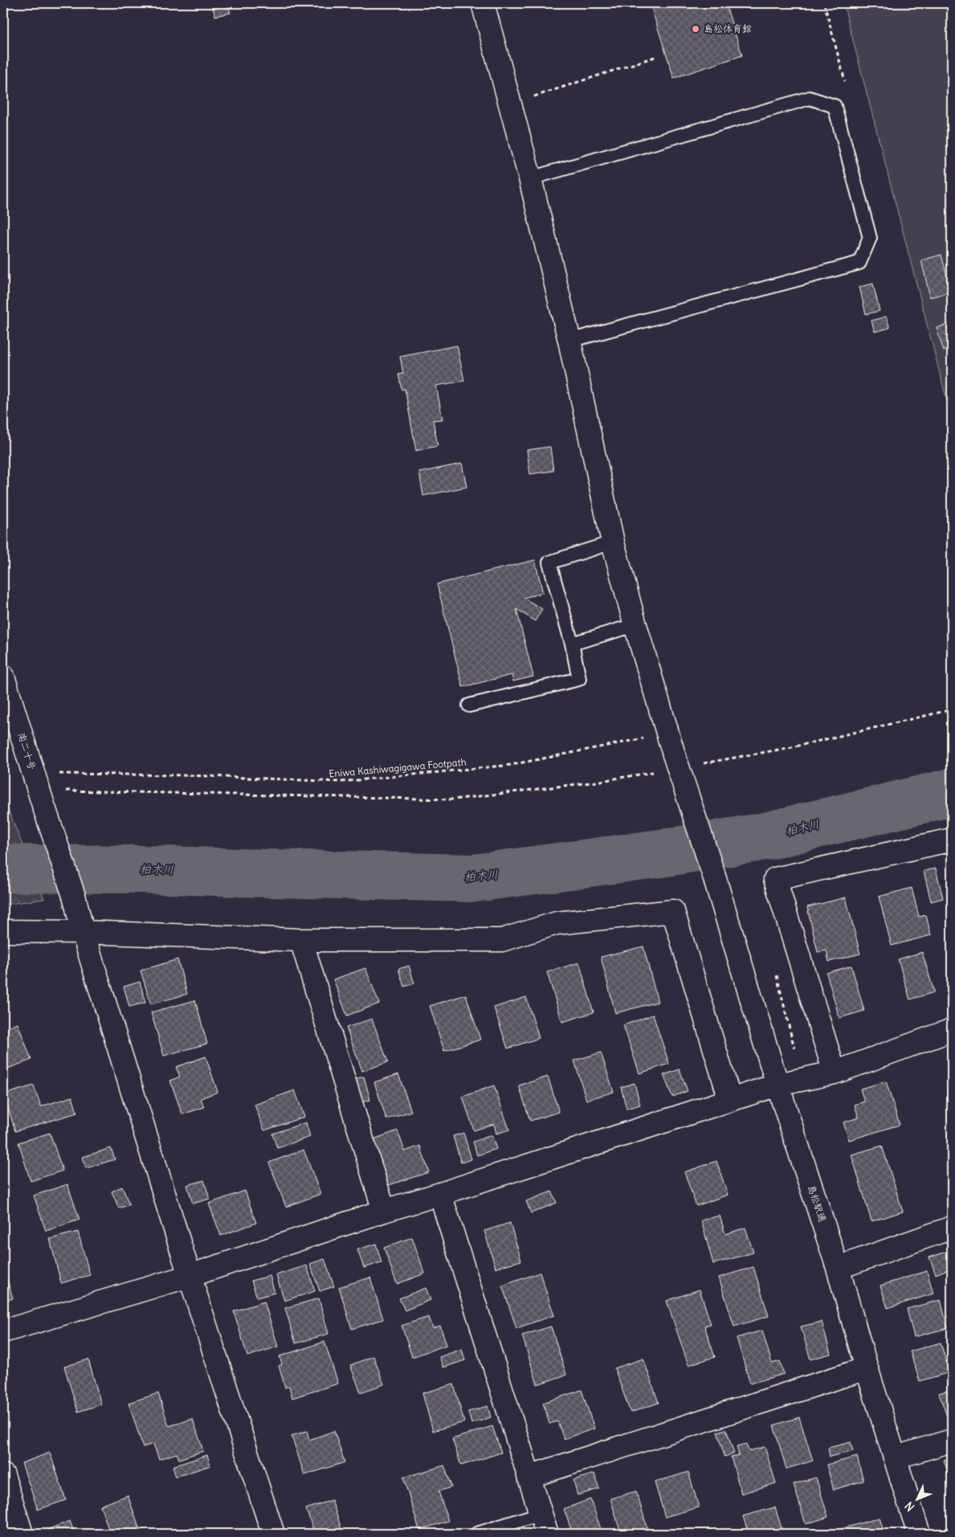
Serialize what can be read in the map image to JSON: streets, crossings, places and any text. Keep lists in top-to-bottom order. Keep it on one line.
{"streets":{"street":["南二十号","島松駅通"],"path":["Eniwa Kashiwagigawa Footpath"]},"crossings":[["Eniwa Kashiwagigawa Footpath","島松駅通"]],"water":["柏木川"],"places":["島松体育館"],"north":"bottom left"}
